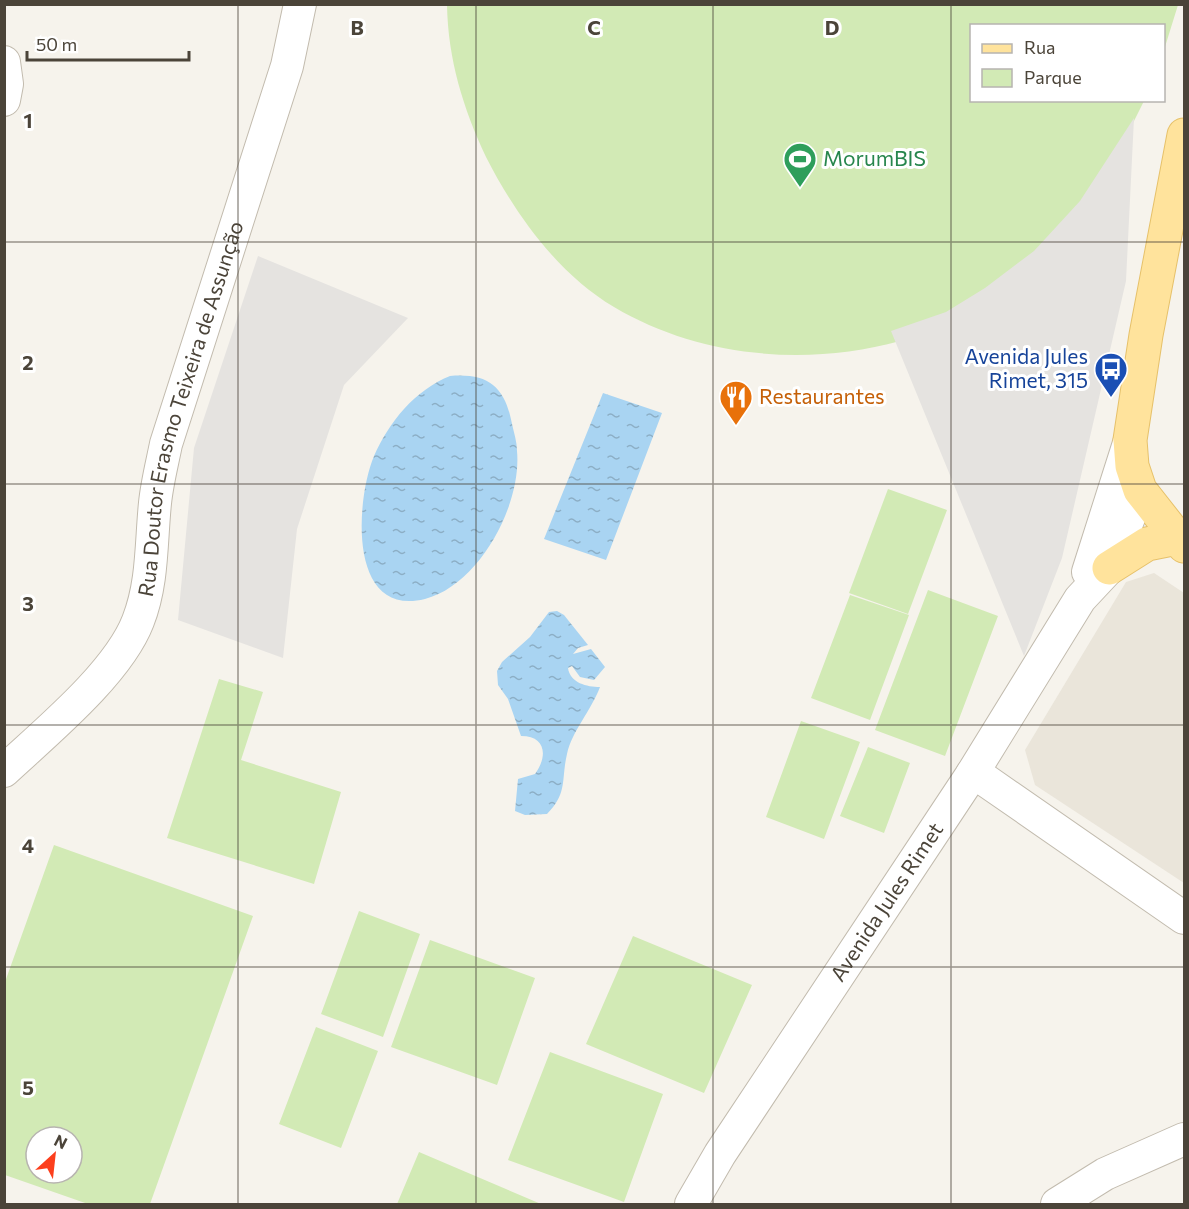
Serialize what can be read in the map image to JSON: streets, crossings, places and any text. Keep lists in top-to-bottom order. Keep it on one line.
{"streets":{"main road":["Avenida Jules Rimet"],"street":["Rua Doutor Erasmo Teixeira de Assunção"]},"places":{"sports":["MorumBIS"],"bus stop":["Avenida Jules Rimet, 315"],"restaurant":["Restaurantes"]},"legend":["Rua","Parque"],"scale_bar":"50 m","north":"top right","grid":{"columns":["B","C","D"],"rows":["1","2","3","4","5"]}}
